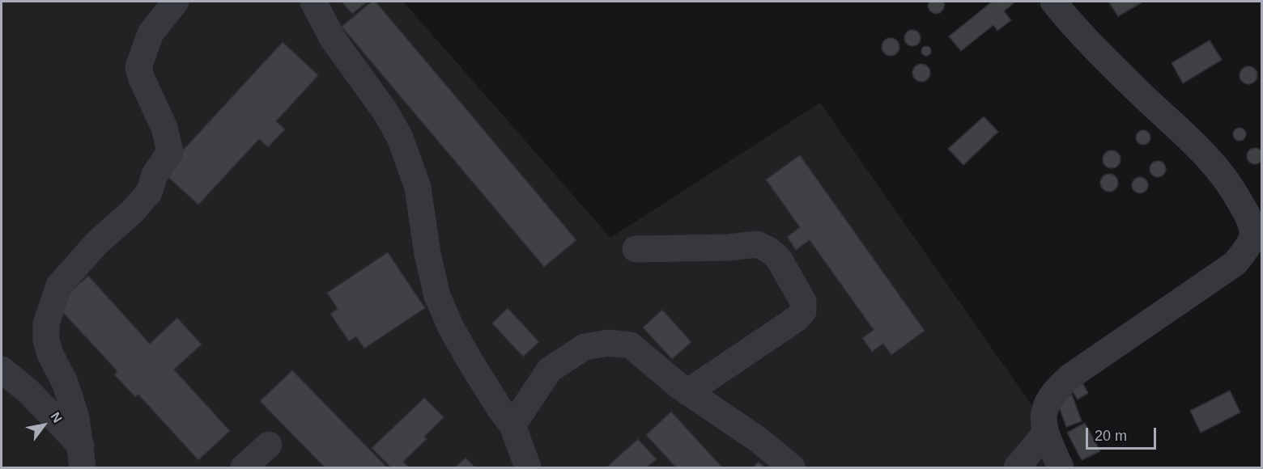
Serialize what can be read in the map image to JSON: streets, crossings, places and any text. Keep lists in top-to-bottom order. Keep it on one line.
{"scale_bar":"20 m","north":"top right"}
